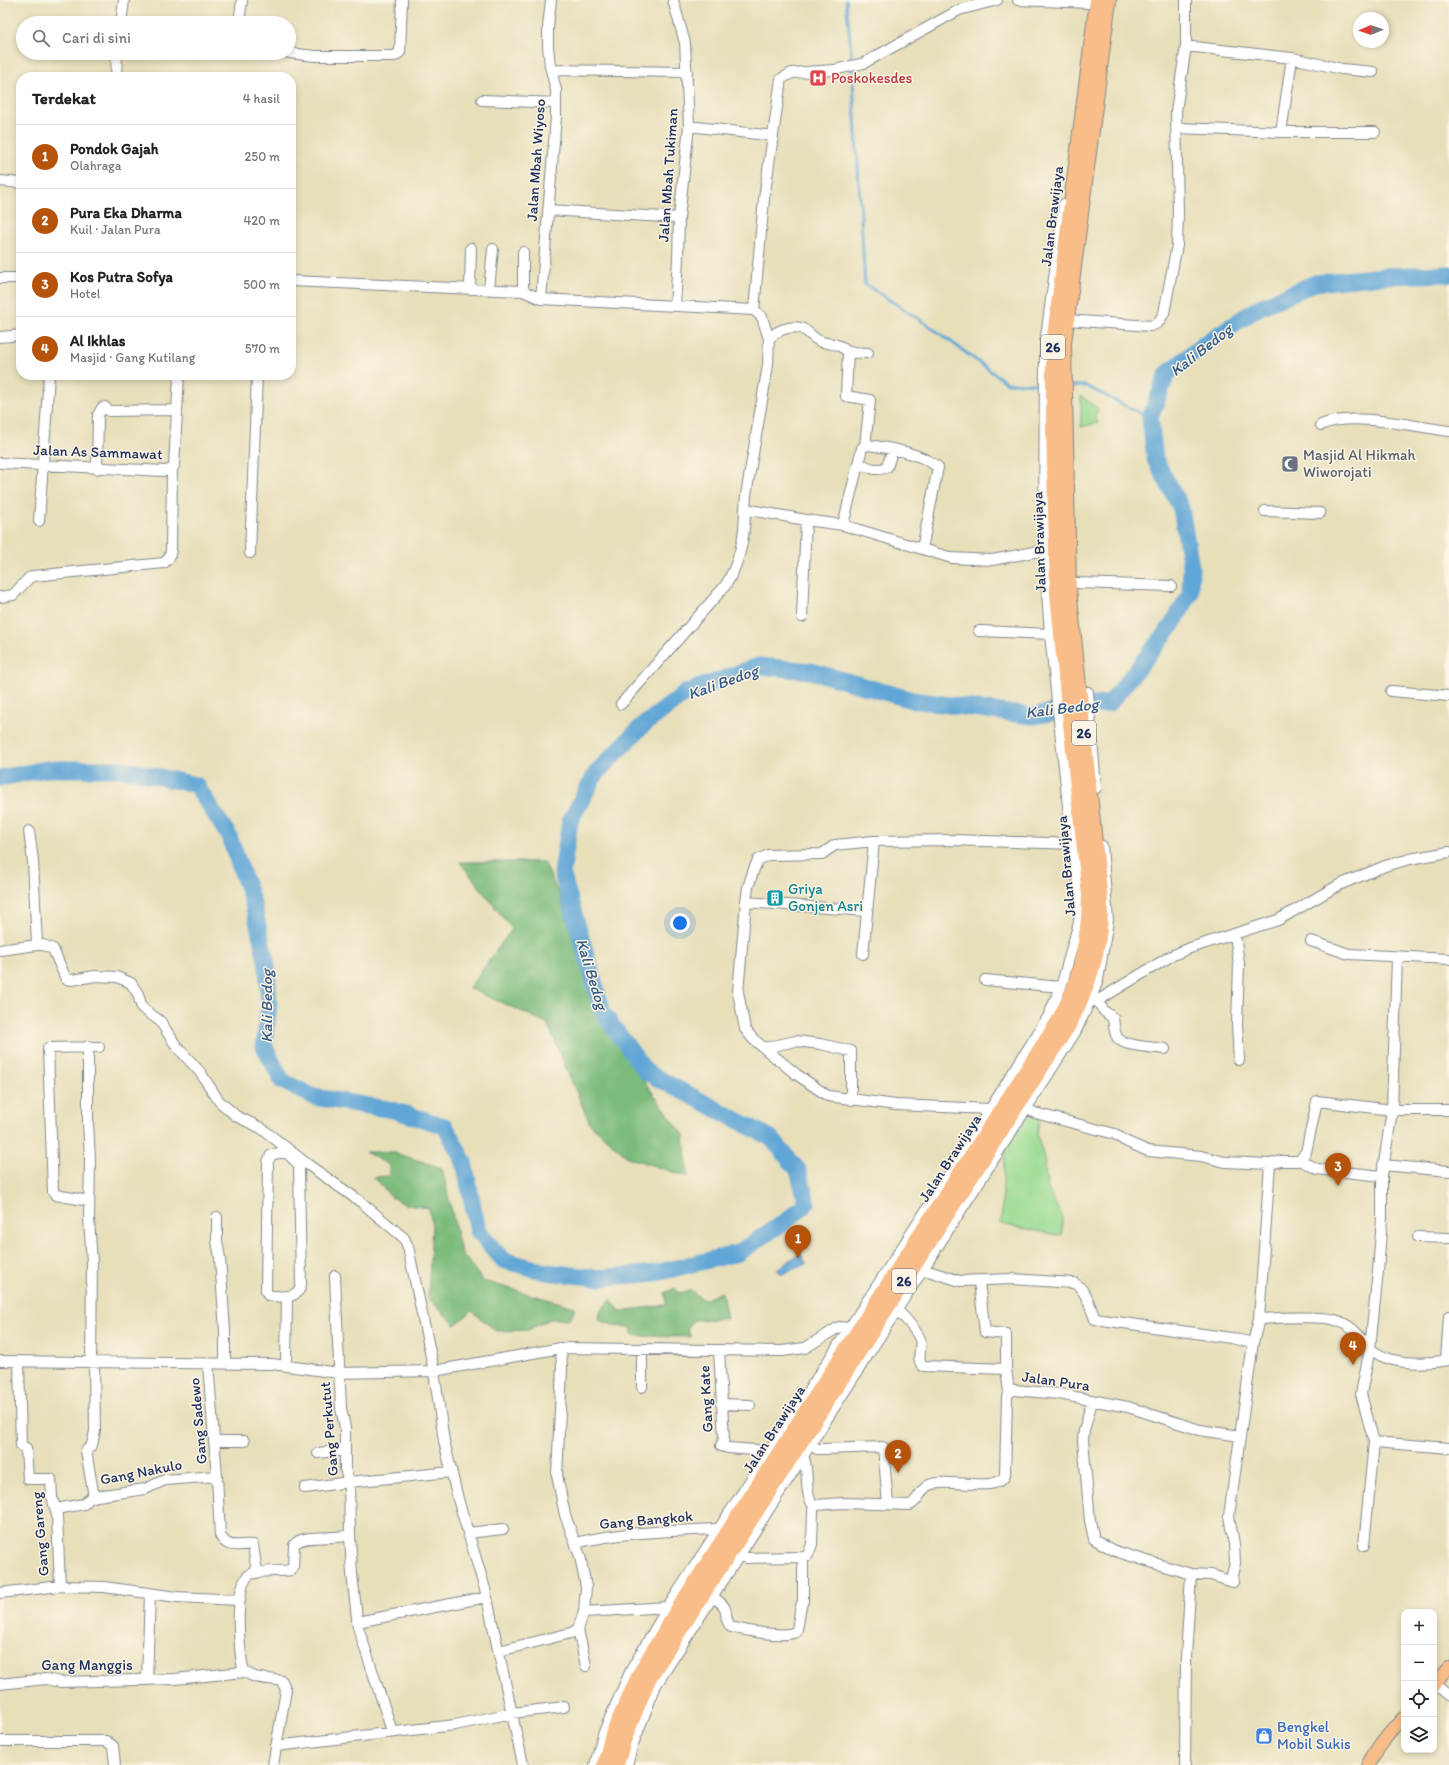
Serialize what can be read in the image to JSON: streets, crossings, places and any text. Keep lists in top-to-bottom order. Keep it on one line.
{"streets":{"highway":["Jalan Brawijaya","26"],"street":["Jalan Mbah Wiyoso","Jalan Mbah Tukiman","Jalan As Sammawat","Jalan Pura","Gang Kate","Gang Sadewo","Gang Perkutut","Gang Nakulo","Gang Bangkok","Gang Gareng","Gang Manggis"]},"crossings":[["Gang Sadewo","Gang Nakulo"],["Gang Nakulo","Gang Gareng"]],"water":["Kali Bedog"],"places":{"hospital":["Poskokesdes"],"mosque":["Masjid Al Hikmah Wiworojati"],"building":["Griya Gonjen Asri"],"shop":["Bengkel Mobil Sukis"]},"north":"left","page":{"search":"Cari di sini","heading":["Terdekat","4 hasil"],"list":[{"mark":"1","name":"Pondok Gajah","note":"Olahraga","value":"250 m"},{"mark":"2","name":"Pura Eka Dharma","note":"Kuil · Jalan Pura","value":"420 m"},{"mark":"3","name":"Kos Putra Sofya","note":"Hotel","value":"500 m"},{"mark":"4","name":"Al Ikhlas","note":"Masjid · Gang Kutilang","value":"570 m"}],"pins":["3","1","4","2"],"map_buttons":["+","−"]}}
